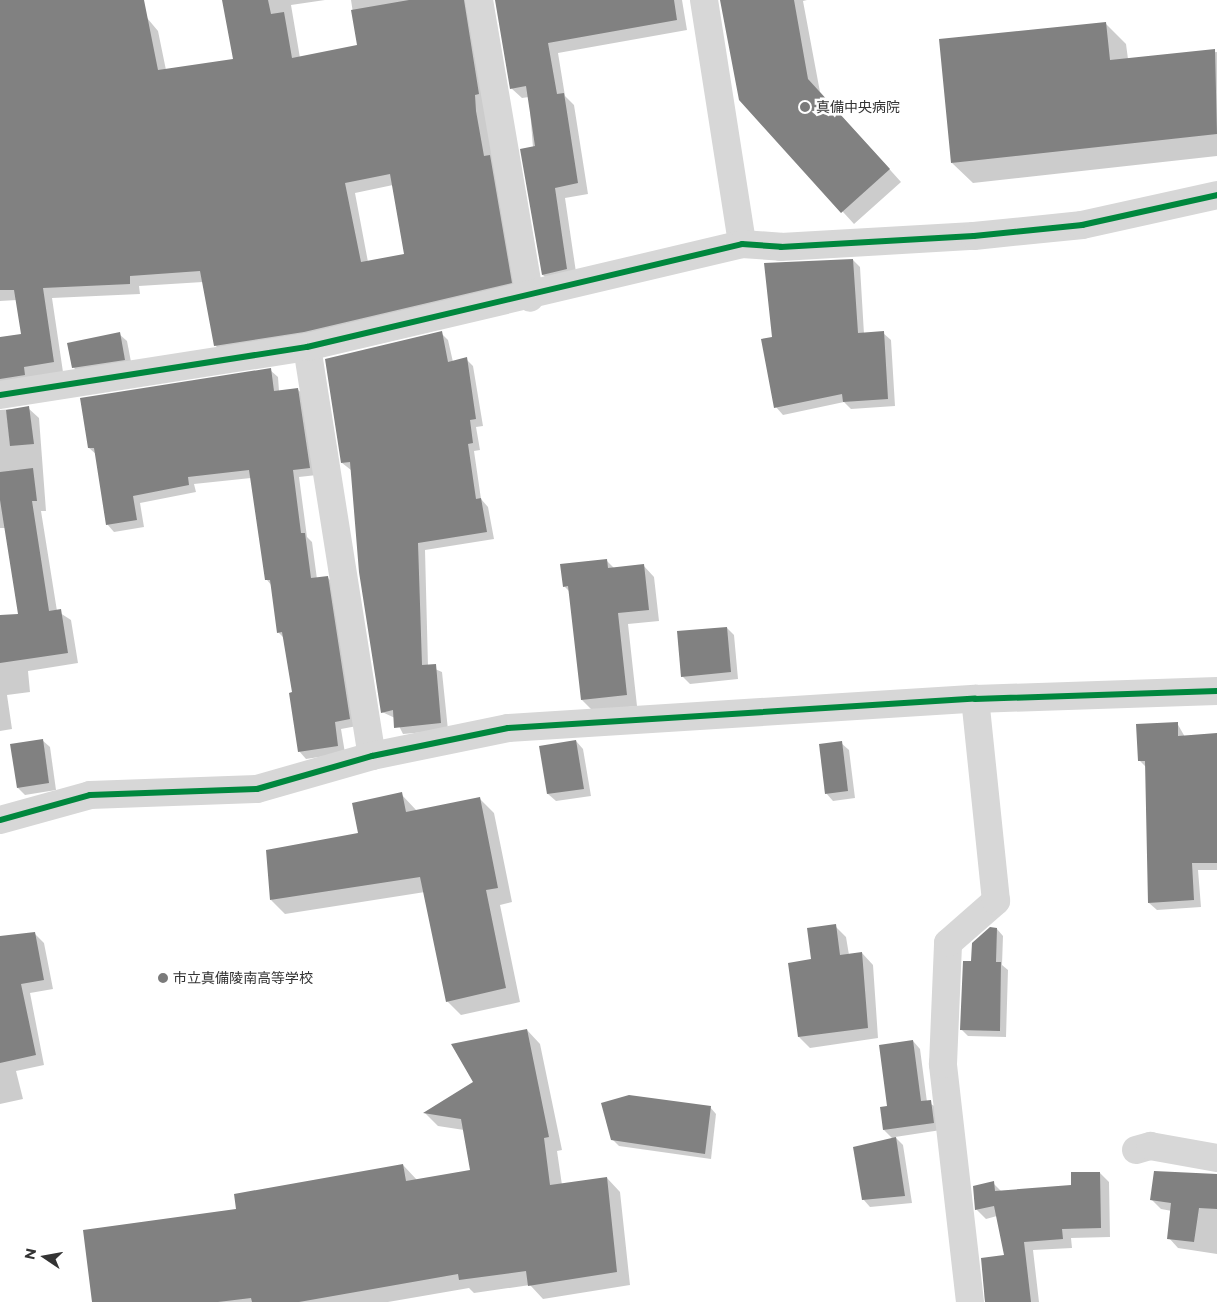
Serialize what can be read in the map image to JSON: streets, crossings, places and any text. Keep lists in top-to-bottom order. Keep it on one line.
{"places":["真備中央病院","市立真備陵南高等学校"],"north":"left"}
